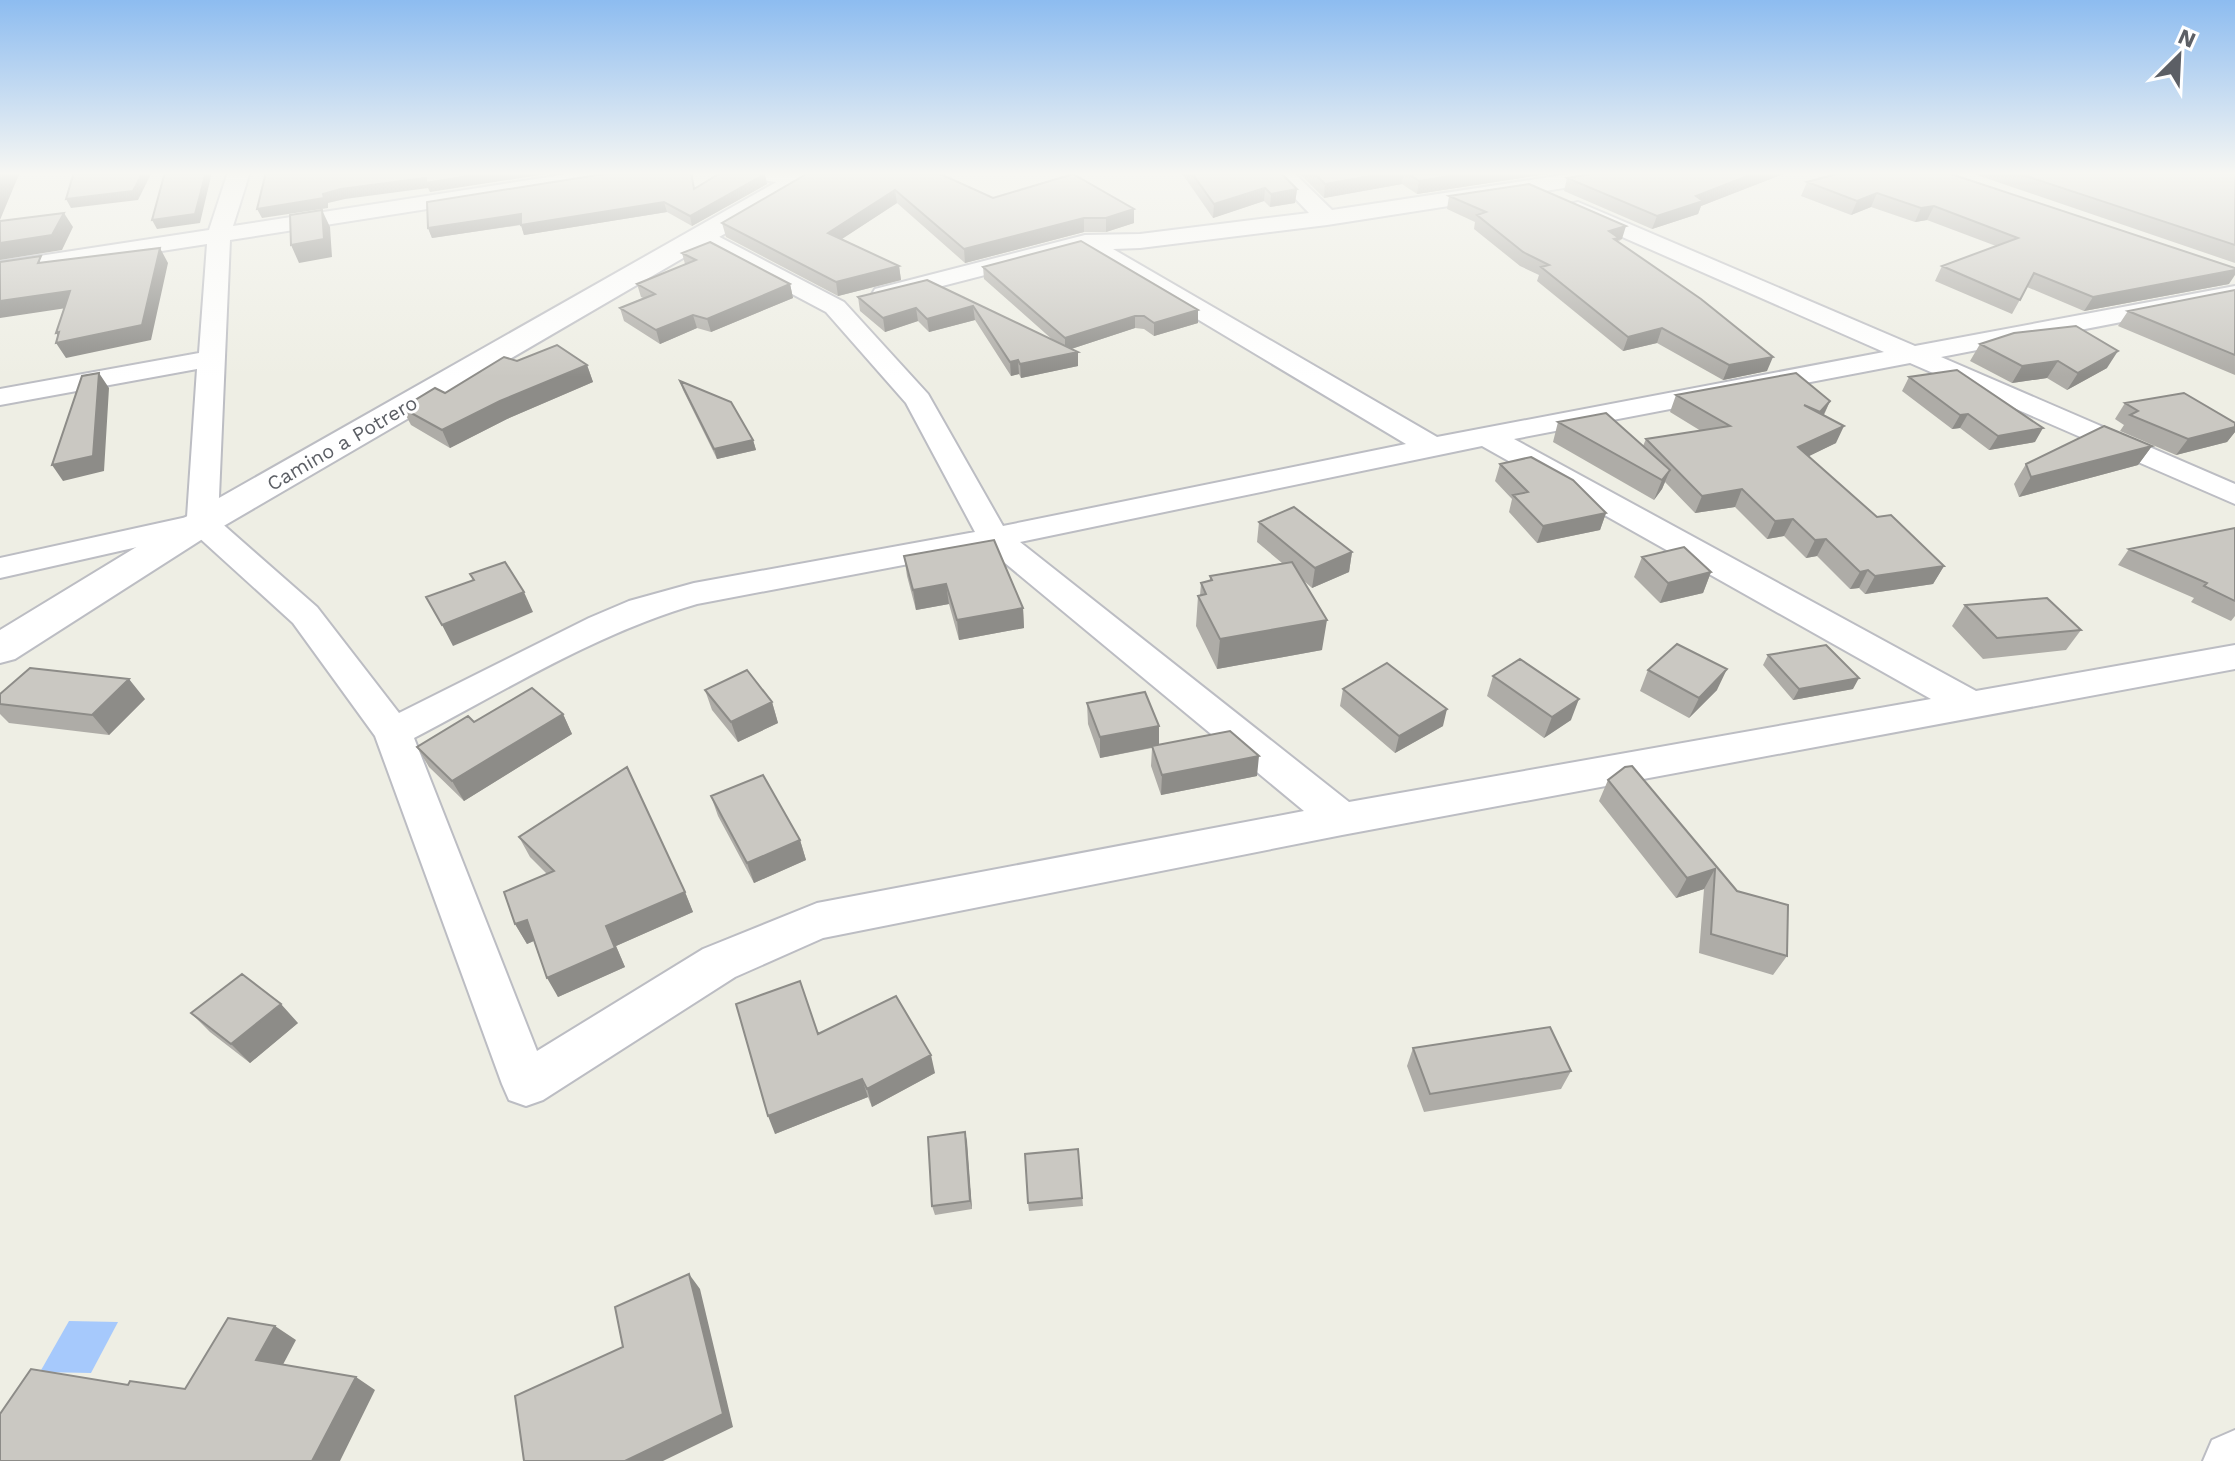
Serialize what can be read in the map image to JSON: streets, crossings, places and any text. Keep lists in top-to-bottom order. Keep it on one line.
{"streets":{"street":["Camino a Potrero"]},"north":"top right"}
